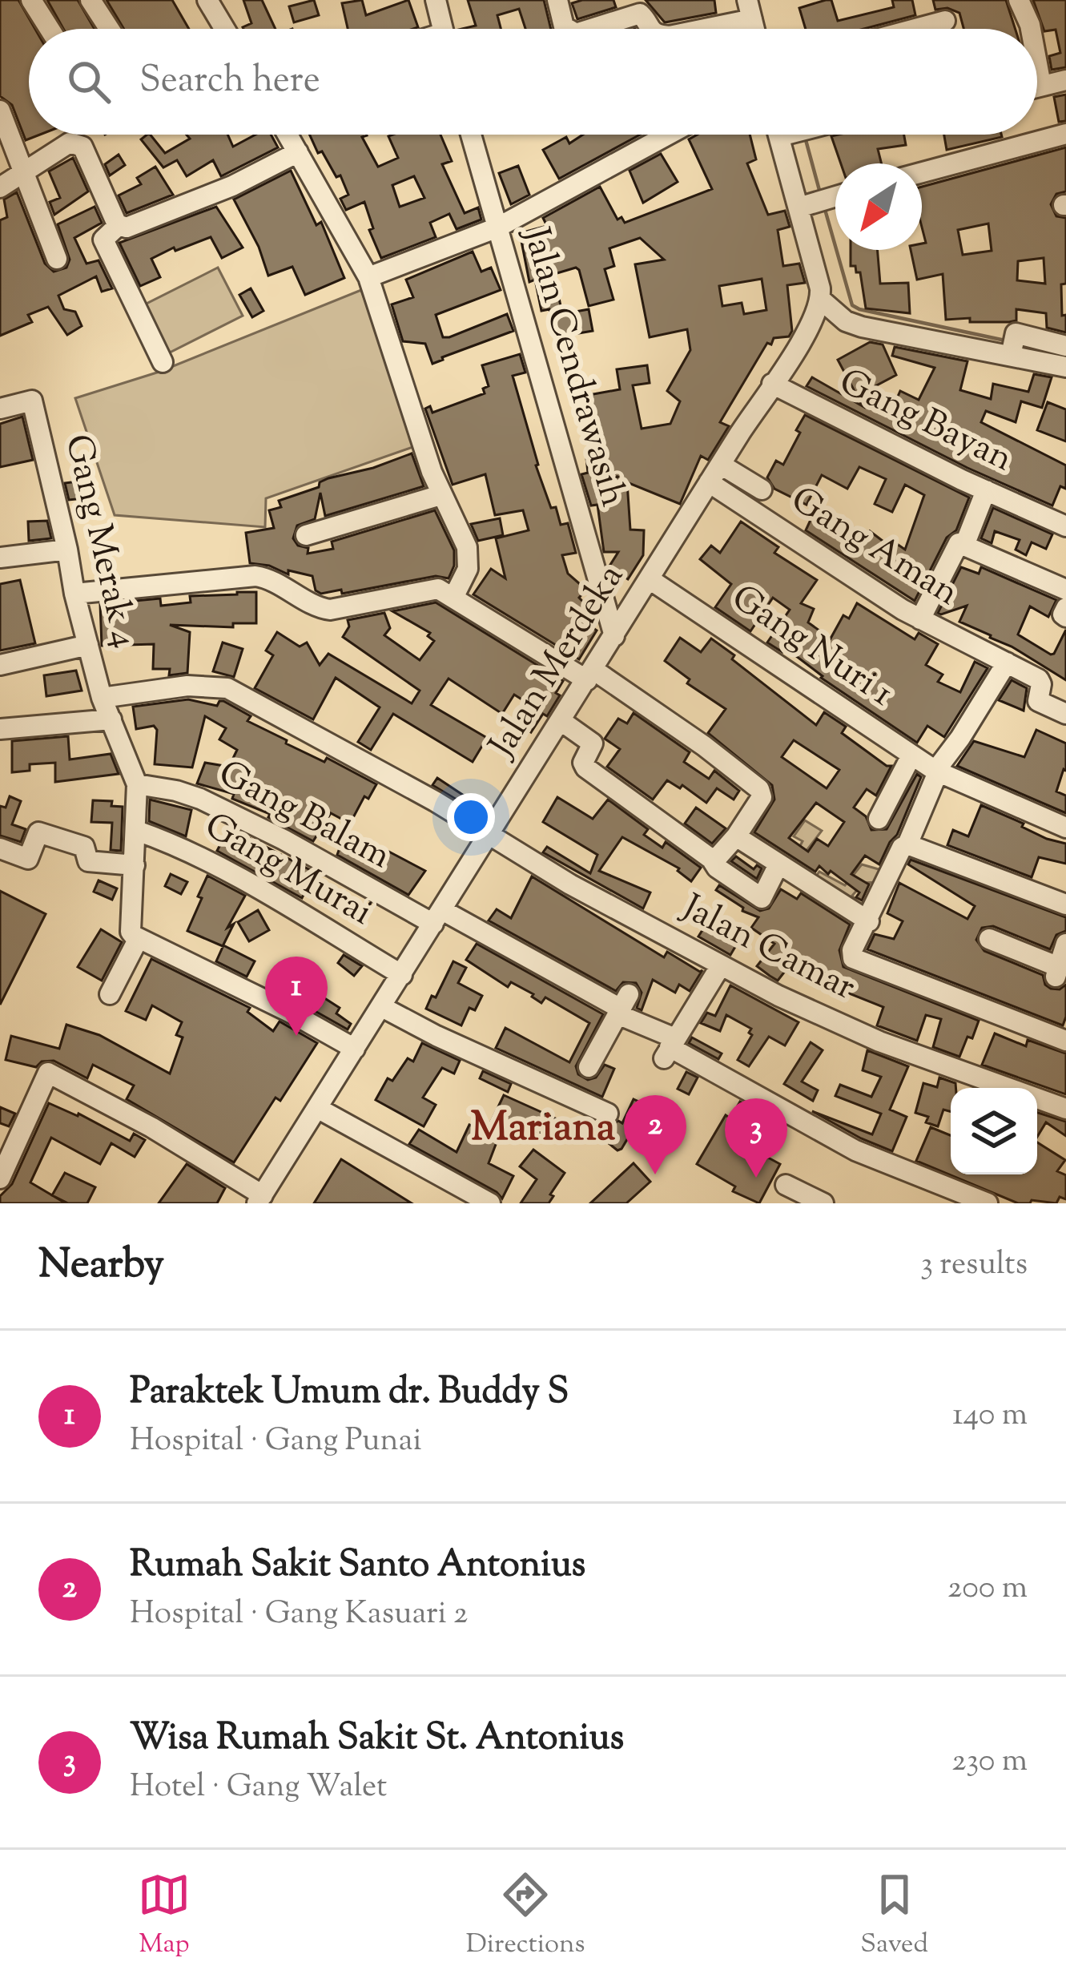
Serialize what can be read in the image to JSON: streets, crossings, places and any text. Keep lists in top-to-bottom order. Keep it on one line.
{"streets":{"street":["Jalan Cendrawasih","Gang Bayan","Gang Merak 4","Gang Aman","Gang Nuri 1","Jalan Merdeka","Gang Balam","Gang Murai","Jalan Camar"]},"crossings":[["Jalan Cendrawasih","Jalan Merdeka"],["Gang Bayan","Jalan Merdeka"],["Gang Merak 4","Gang Balam"],["Gang Merak 4","Gang Murai"],["Gang Merak 4","Jalan Camar"],["Gang Aman","Jalan Merdeka"],["Gang Nuri 1","Jalan Merdeka"],["Jalan Merdeka","Gang Balam"],["Jalan Merdeka","Gang Murai"],["Jalan Merdeka","Jalan Camar"]],"districts":["Mariana"],"north":"bottom left","page":{"search":"Search here","pins":["1","2","3"],"heading":["Nearby","3 results"],"list":[{"mark":"1","name":"Paraktek Umum dr. Buddy S","note":"Hospital · Gang Punai","value":"140 m"},{"mark":"2","name":"Rumah Sakit Santo Antonius","note":"Hospital · Gang Kasuari 2","value":"200 m"},{"mark":"3","name":"Wisa Rumah Sakit St. Antonius","note":"Hotel · Gang Walet","value":"230 m"}],"nav":["Map","Directions","Saved"]}}
